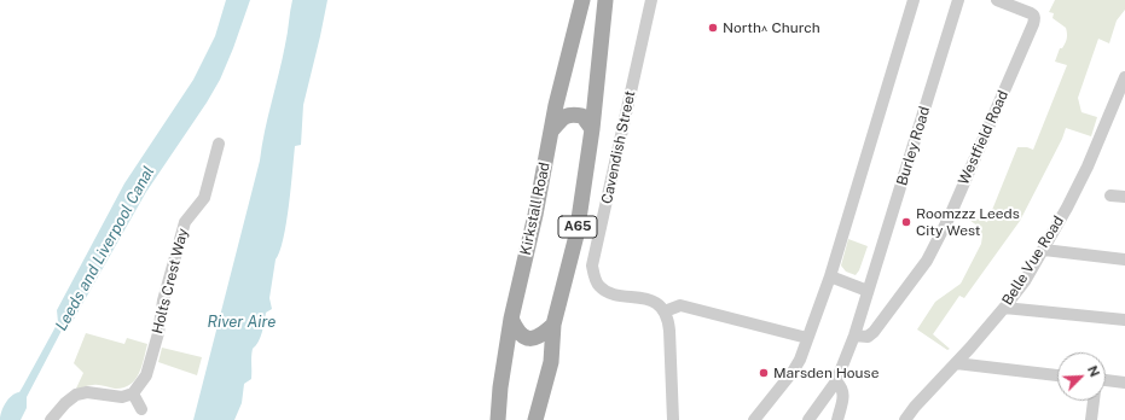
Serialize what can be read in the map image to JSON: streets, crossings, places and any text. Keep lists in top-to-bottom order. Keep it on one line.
{"streets":{"main road":["Kirkstall Road","A65"],"street":["Westfield Road","Burley Road","Cavendish Street","Belle Vue Road","Holts Crest Way"]},"crossings":[["Westfield Road","Burley Road"]],"water":["Leeds and Liverpool Canal","River Aire"],"places":["North^ Church","Roomzzz Leeds City West","Marsden House"],"north":"top right"}
